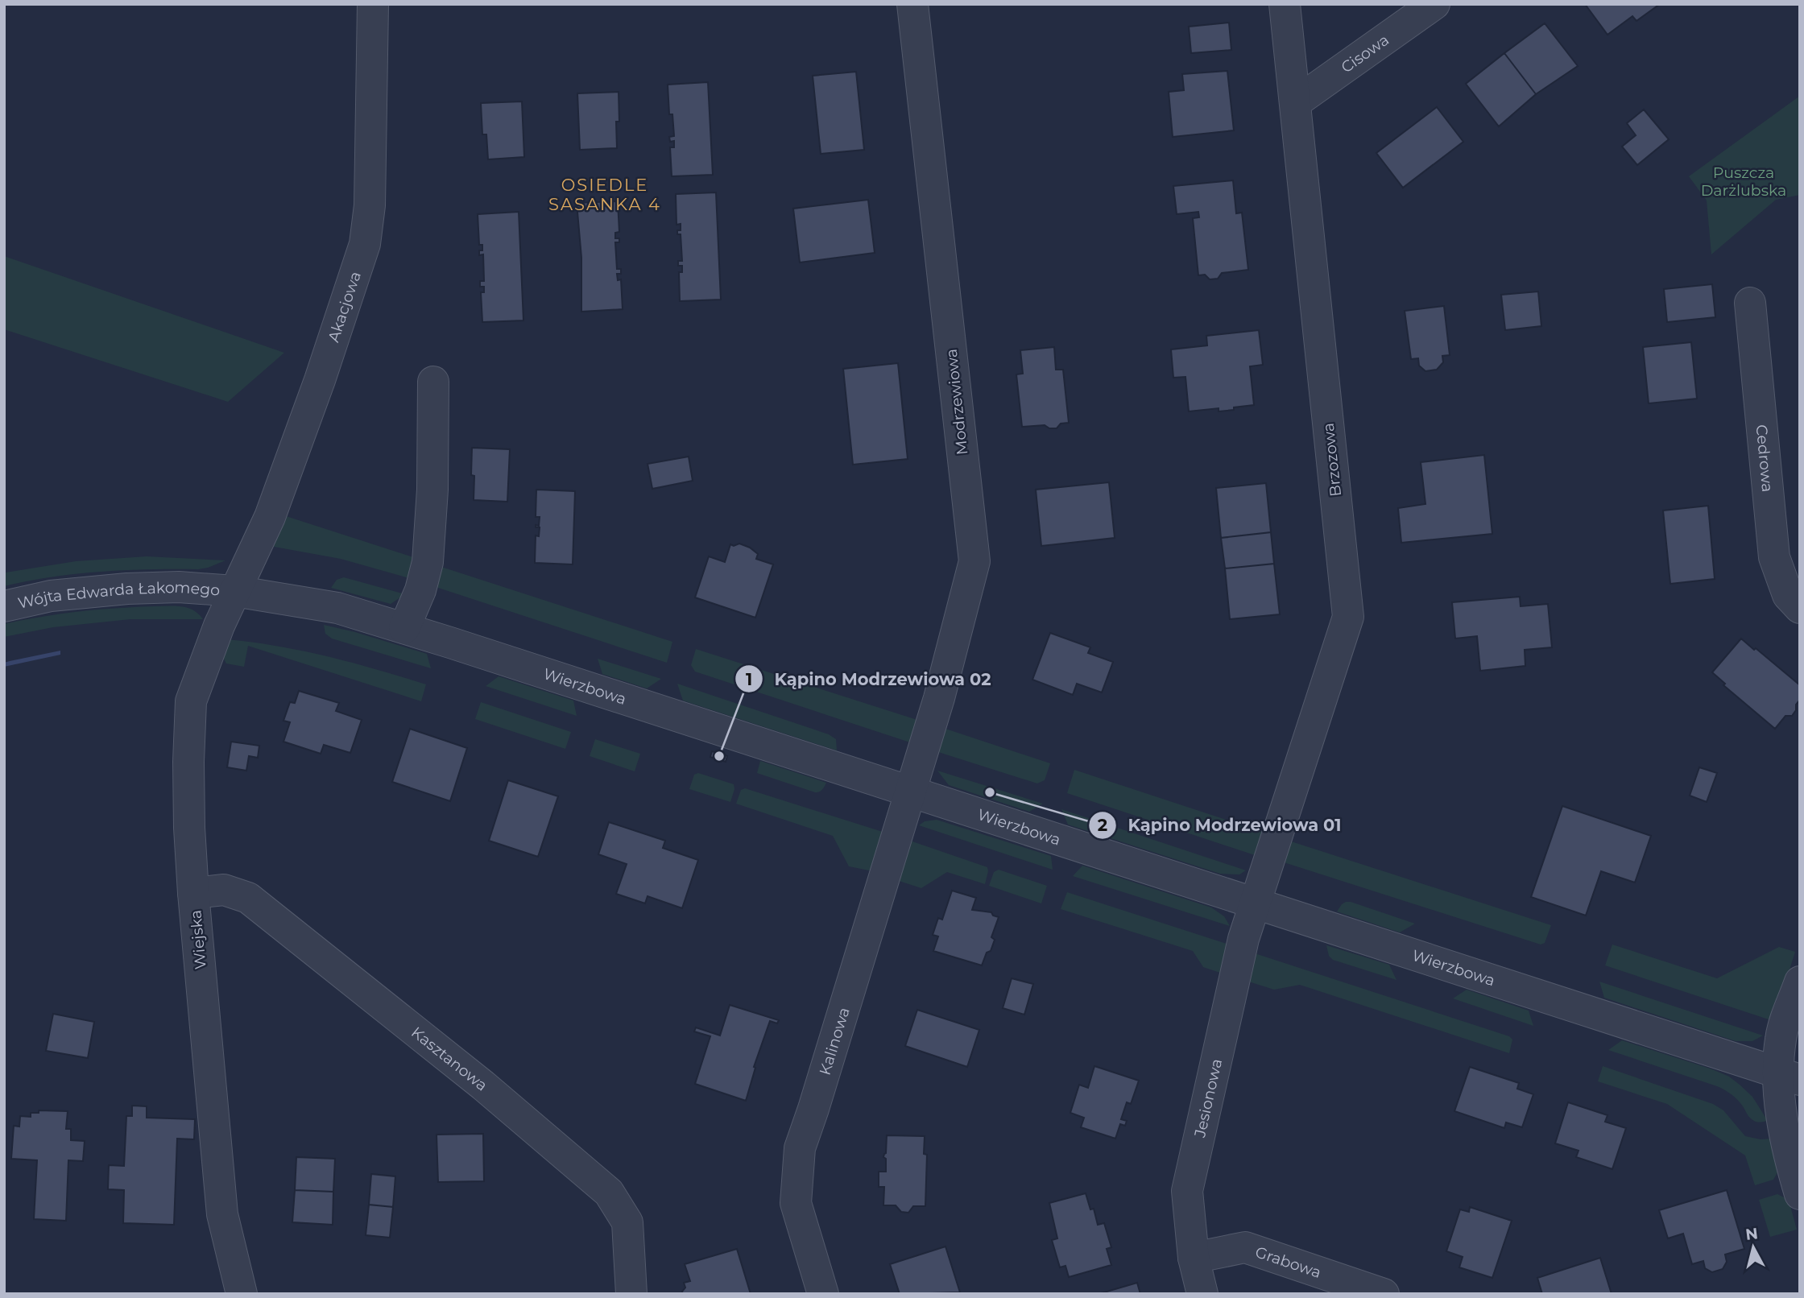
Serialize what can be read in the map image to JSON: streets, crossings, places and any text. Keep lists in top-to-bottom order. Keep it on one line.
{"streets":{"street":["Cisowa","Akacjowa","Modrzewiowa","Cedrowa","Brzozowa","Wójta Edwarda Łakomego","Wierzbowa","Wiejska","Kalinowa","Kasztanowa","Jesionowa","Grabowa"]},"crossings":[["Cisowa","Brzozowa"],["Akacjowa","Wójta Edwarda Łakomego"],["Akacjowa","Wierzbowa"],["Akacjowa","Wiejska"],["Modrzewiowa","Wierzbowa"],["Modrzewiowa","Kalinowa"],["Brzozowa","Wierzbowa"],["Brzozowa","Jesionowa"],["Wójta Edwarda Łakomego","Wierzbowa"],["Wójta Edwarda Łakomego","Wiejska"],["Wierzbowa","Wiejska"],["Wierzbowa","Kalinowa"],["Wierzbowa","Jesionowa"],["Wiejska","Kasztanowa"],["Jesionowa","Grabowa"]],"districts":["OSIEDLE SASANKA 4"],"parks":["Puszcza Darżlubska"],"places":["Kąpino Modrzewiowa 02","Kąpino Modrzewiowa 01"],"north":"top"}
